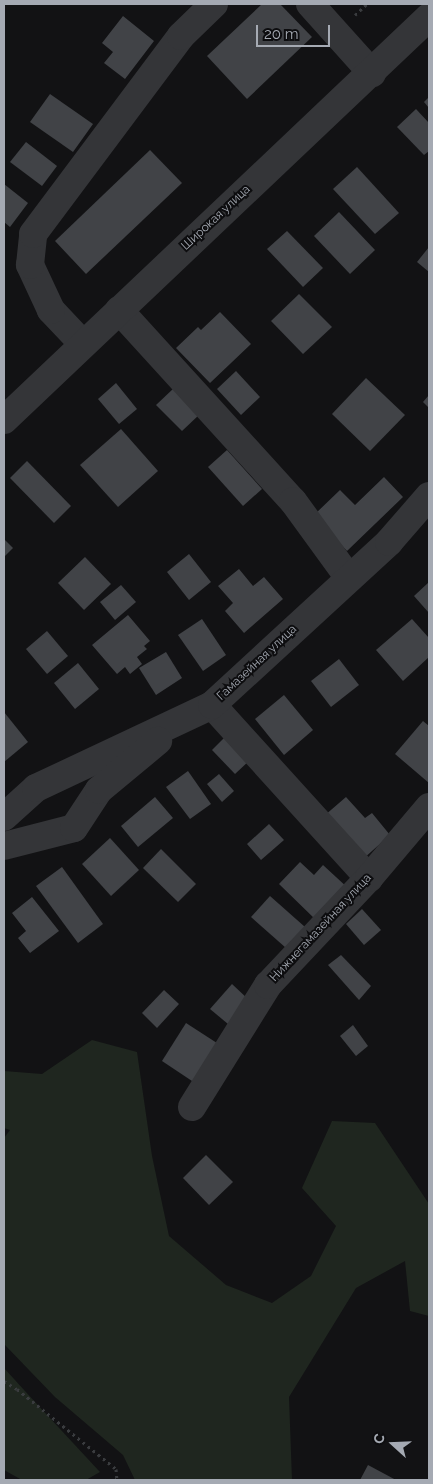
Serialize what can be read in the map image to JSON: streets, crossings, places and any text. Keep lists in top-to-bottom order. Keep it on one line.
{"streets":{"street":["Широкая улица","Гамазейная улица","Нижнегамазейная улица"]},"scale_bar":"20 m","north":"left"}
